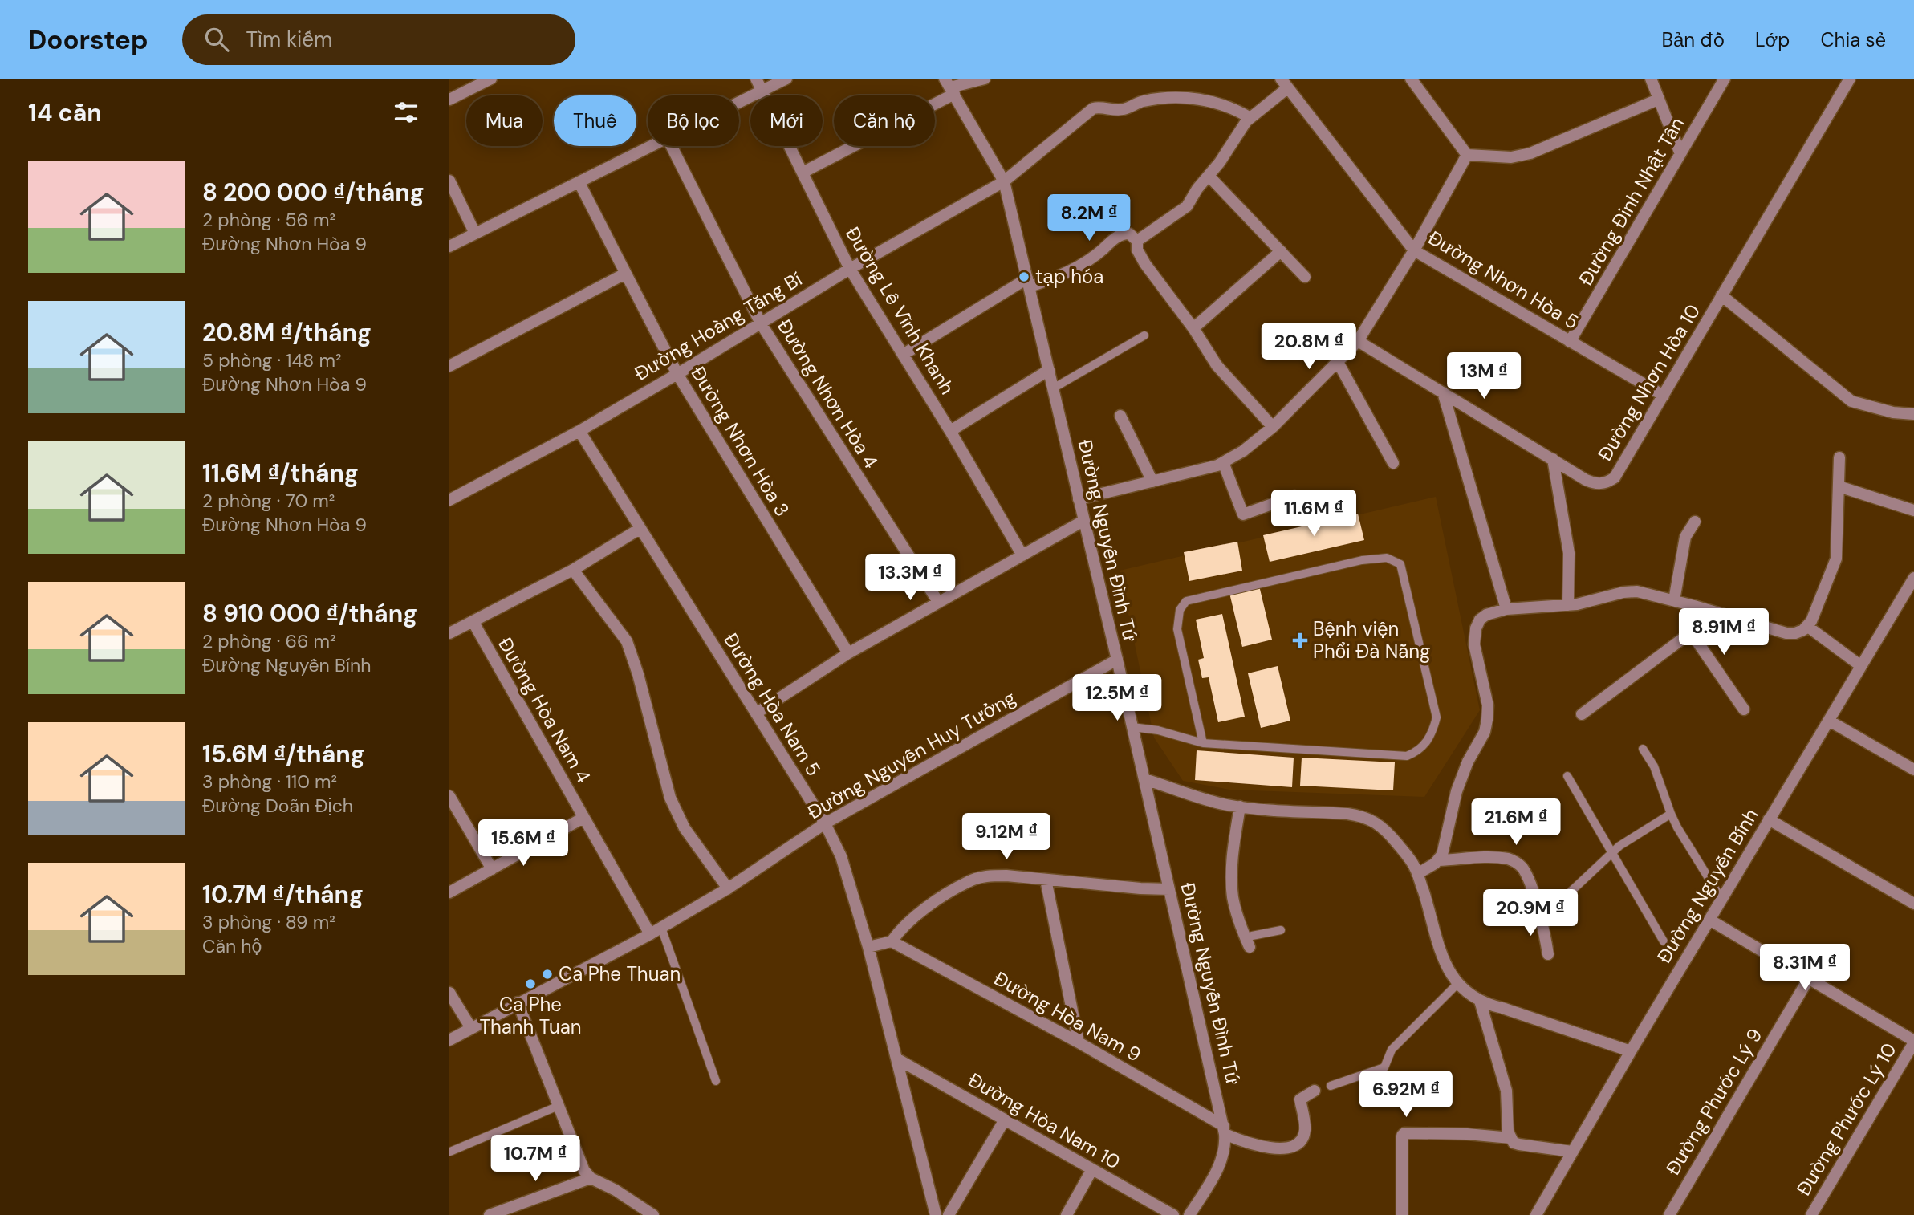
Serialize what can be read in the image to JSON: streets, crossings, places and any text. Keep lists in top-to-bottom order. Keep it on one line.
{"streets":{"street":["Đường Đinh Nhật Tân","Đường Nhơn Hòa 5","Đường Lê Vĩnh Khanh","Đường Hoàng Tăng Bí","Đường Nhơn Hòa 10","Đường Nhơn Hòa 4","Đường Nhơn Hòa 3","Đường Nguyễn Đình Tứ","Đường Hòa Nam 5","Đường Hòa Nam 4","Đường Nguyễn Huy Tưởng","Đường Nguyễn Bính","Đường Hòa Nam 9","Đường Phước Lý 9","Đường Phước Lý 10","Đường Hòa Nam 10"]},"crossings":[["Đường Đinh Nhật Tân","Đường Nhơn Hòa 5"],["Đường Nhơn Hòa 5","Đường Hoàng Tăng Bí"],["Đường Nhơn Hòa 5","Đường Nhơn Hòa 10"],["Đường Lê Vĩnh Khanh","Đường Hoàng Tăng Bí"],["Đường Hoàng Tăng Bí","Đường Nhơn Hòa 4"],["Đường Hoàng Tăng Bí","Đường Nhơn Hòa 3"],["Đường Hoàng Tăng Bí","Đường Nguyễn Đình Tứ"],["Đường Hoàng Tăng Bí","Đường Hòa Nam 5"],["Đường Nguyễn Đình Tứ","Đường Nguyễn Huy Tưởng"],["Đường Nguyễn Đình Tứ","Đường Hòa Nam 9"],["Đường Hòa Nam 5","Đường Nguyễn Huy Tưởng"],["Đường Hòa Nam 5","Đường Hòa Nam 10"],["Đường Hòa Nam 4","Đường Nguyễn Huy Tưởng"]],"places":{"other":["tạp hóa","Ca Phe Thuan","Ca Phe Thanh Tuan"],"health":["Bệnh viện Phổi Đà Nẵng"]},"page":{"header":"Doorstep","search":"Tìm kiếm","nav":["Bản đồ","Lớp","Chia sẻ"],"heading":"14 căn","chip":["Mua","Thuê","Bộ lọc","Mới","Căn hộ"],"list":[{"name":"8 200 000 ₫/tháng","note":"2 phòng · 56 m² · Đường Nhơn Hòa 9"},{"name":"20.8M ₫/tháng","note":"5 phòng · 148 m² · Đường Nhơn Hòa 9"},{"name":"11.6M ₫/tháng","note":"2 phòng · 70 m² · Đường Nhơn Hòa 9"},{"name":"8 910 000 ₫/tháng","note":"2 phòng · 66 m² · Đường Nguyễn Bính"},{"name":"15.6M ₫/tháng","note":"3 phòng · 110 m² · Đường Doãn Địch"},{"name":"10.7M ₫/tháng","note":"3 phòng · 89 m² · Căn hộ"}],"price":["8.2M ₫","20.8M ₫","13M ₫","11.6M ₫","13.3M ₫","8.91M ₫","12.5M ₫","21.6M ₫","9.12M ₫","15.6M ₫","20.9M ₫","8.31M ₫","6.92M ₫","10.7M ₫"]}}
